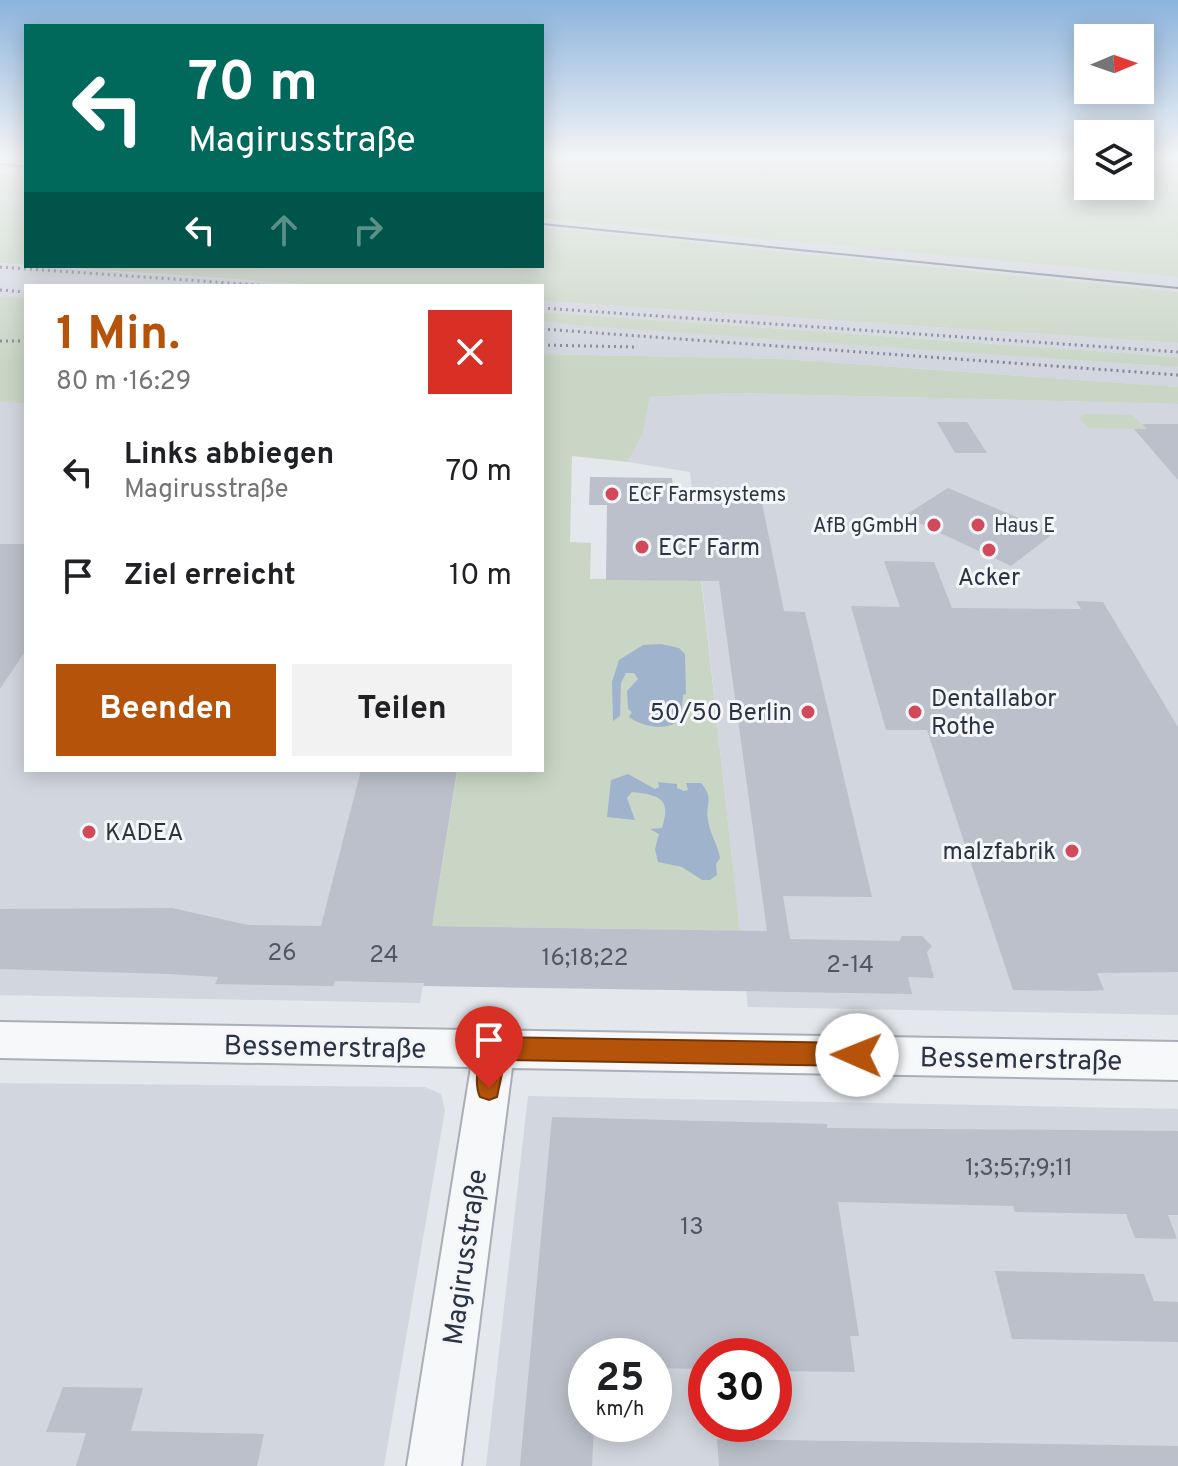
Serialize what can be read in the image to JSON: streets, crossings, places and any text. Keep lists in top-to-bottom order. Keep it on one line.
{"streets":{"street":["Bessemerstraße","Magirusstraße"]},"crossings":[["Bessemerstraße","Magirusstraße"]],"places":["ECF Farmsystems","AfB gGmbH","Haus E","ECF Farm","Acker","50/50 Berlin","Dentallabor Rothe","KADEA","malzfabrik"],"house_numbers":["26","24","16;18;22","2-14","1;3;5;7;9;11","13"],"north":"right","page":{"turn":["70 m","Magirusstraße"],"heading":["1 Min.","80 m · 16:29"],"list":[{"name":"Links abbiegen","note":"Magirusstraße","value":"70 m"},{"name":"Ziel erreicht","value":"10 m"}],"buttons":["Beenden","Teilen"],"speed":"25 km/h","limit":"30"}}
